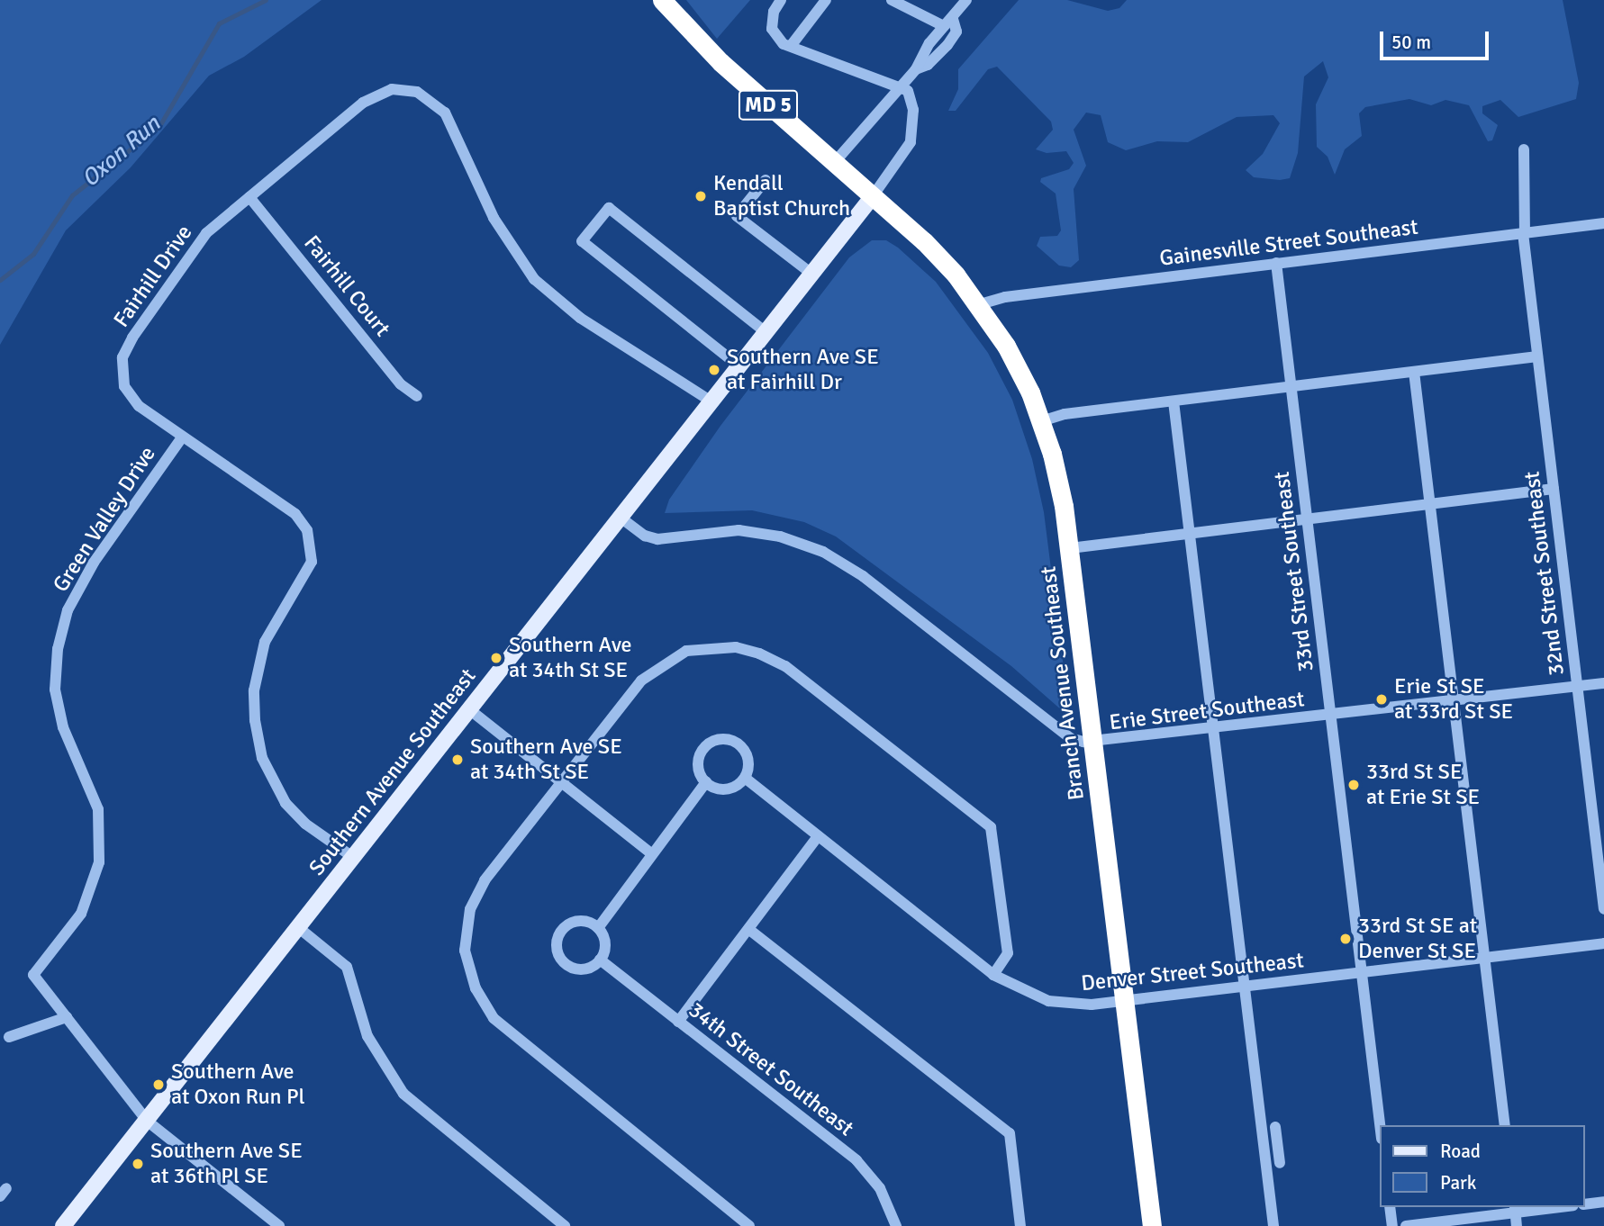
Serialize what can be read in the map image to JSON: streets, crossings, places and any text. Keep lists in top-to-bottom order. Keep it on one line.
{"streets":{"highway":["MD 5","Branch Avenue Southeast"],"main road":["Southern Avenue Southeast"],"street":["Gainesville Street Southeast","Fairhill Drive","Fairhill Court","Green Valley Drive","33rd Street Southeast","32nd Street Southeast","Erie Street Southeast","Denver Street Southeast","34th Street Southeast"]},"crossings":[["MD 5","Branch Avenue Southeast"],["MD 5","Southern Avenue Southeast"],["Gainesville Street Southeast","33rd Street Southeast"],["Gainesville Street Southeast","32nd Street Southeast"],["Gainesville Street Southeast","Branch Avenue Southeast"],["Fairhill Drive","Fairhill Court"],["Fairhill Drive","Green Valley Drive"],["Fairhill Drive","Southern Avenue Southeast"],["33rd Street Southeast","Erie Street Southeast"],["33rd Street Southeast","Denver Street Southeast"],["32nd Street Southeast","Erie Street Southeast"],["Branch Avenue Southeast","Erie Street Southeast"],["Branch Avenue Southeast","Southern Avenue Southeast"],["Branch Avenue Southeast","Denver Street Southeast"],["Erie Street Southeast","Southern Avenue Southeast"]],"water":["Oxon Run"],"places":["Kendall Baptist Church","Southern Ave SE at Fairhill Dr","Southern Ave at 34th St SE","Erie St SE at 33rd St SE","Southern Ave SE at 34th St SE","33rd St SE at Erie St SE","33rd St SE at Denver St SE","Southern Ave at Oxon Run Pl","Southern Ave SE at 36th Pl SE"],"legend":["Road","Park"],"scale_bar":"50 m"}
